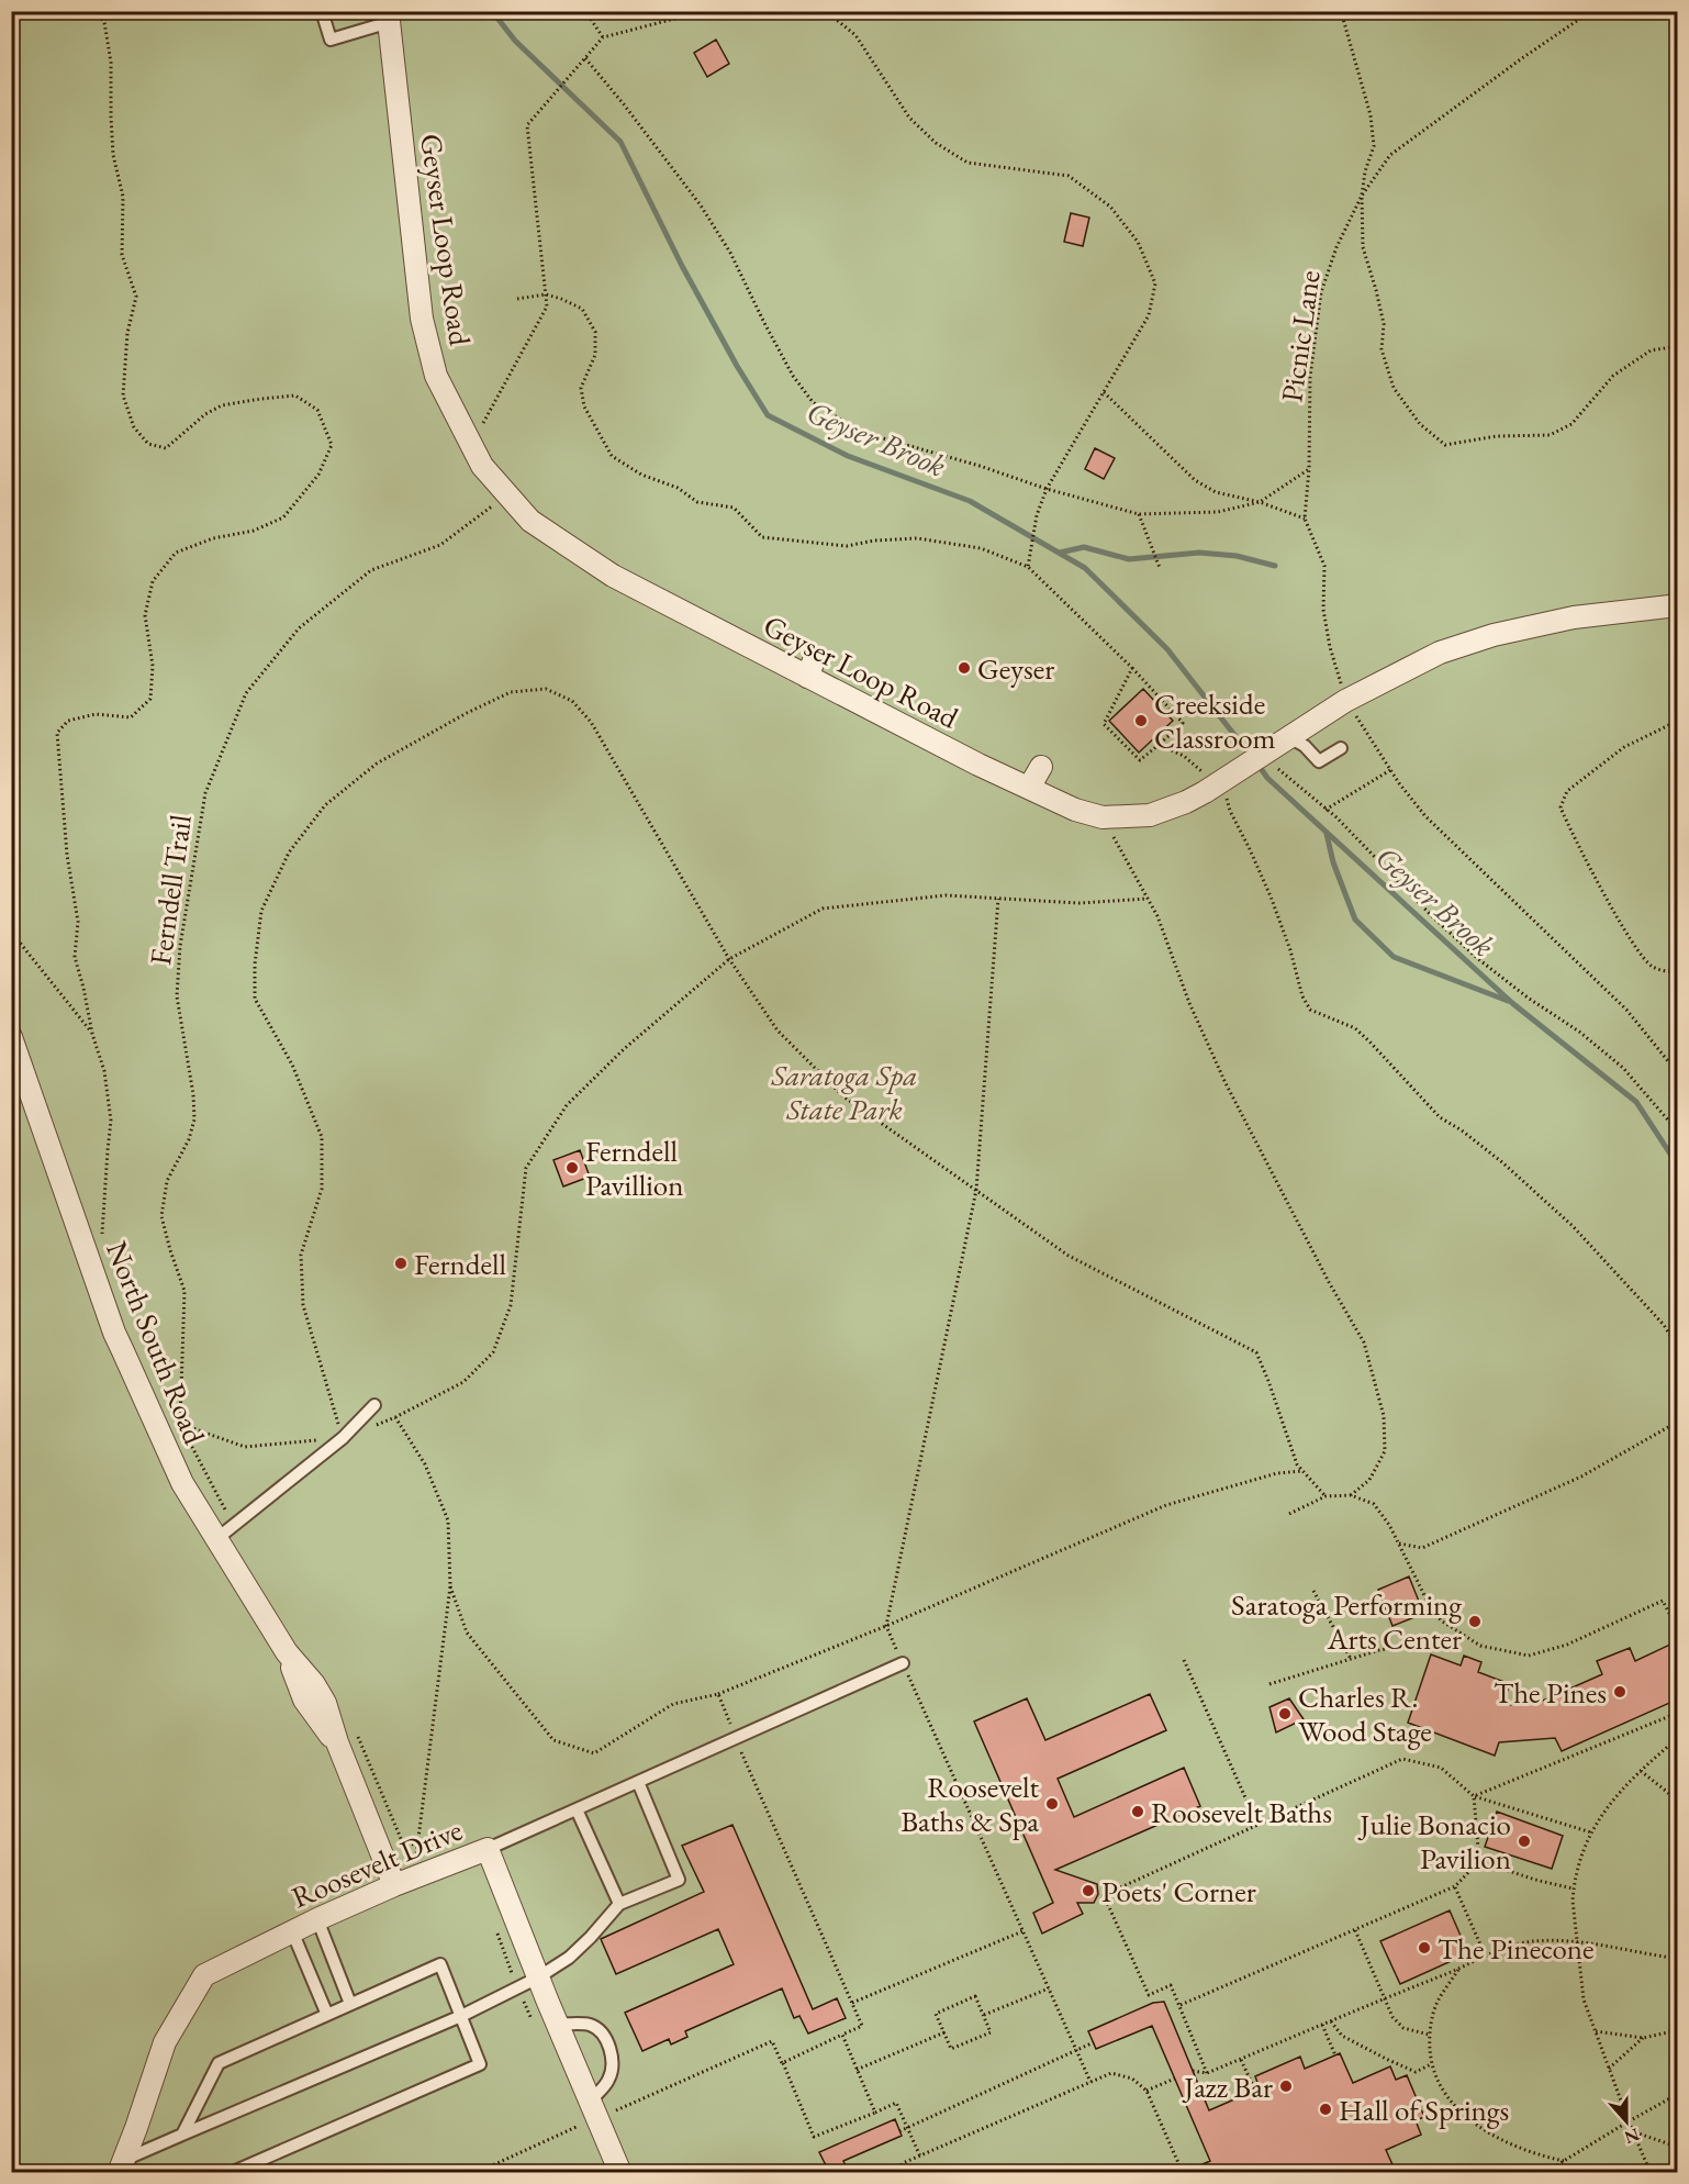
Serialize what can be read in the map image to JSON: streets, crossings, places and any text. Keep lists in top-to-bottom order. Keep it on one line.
{"streets":{"street":["Geyser Loop Road","North South Road","Roosevelt Drive"],"path":["Picnic Lane","Ferndell Trail"]},"crossings":[["Geyser Loop Road","Picnic Lane"],["Geyser Loop Road","Ferndell Trail"],["North South Road","Roosevelt Drive"]],"water":["Geyser Brook"],"parks":["Saratoga Spa State Park"],"places":["Geyser","Creekside Classroom","Ferndell Pavillion","Ferndell","Saratoga Performing Arts Center","The Pines","Charles R. Wood Stage","Roosevelt Baths & Spa","Roosevelt Baths","Julie Bonacio Pavilion","Poets' Corner","The Pinecone","Jazz Bar","Hall of Springs"],"north":"bottom"}
